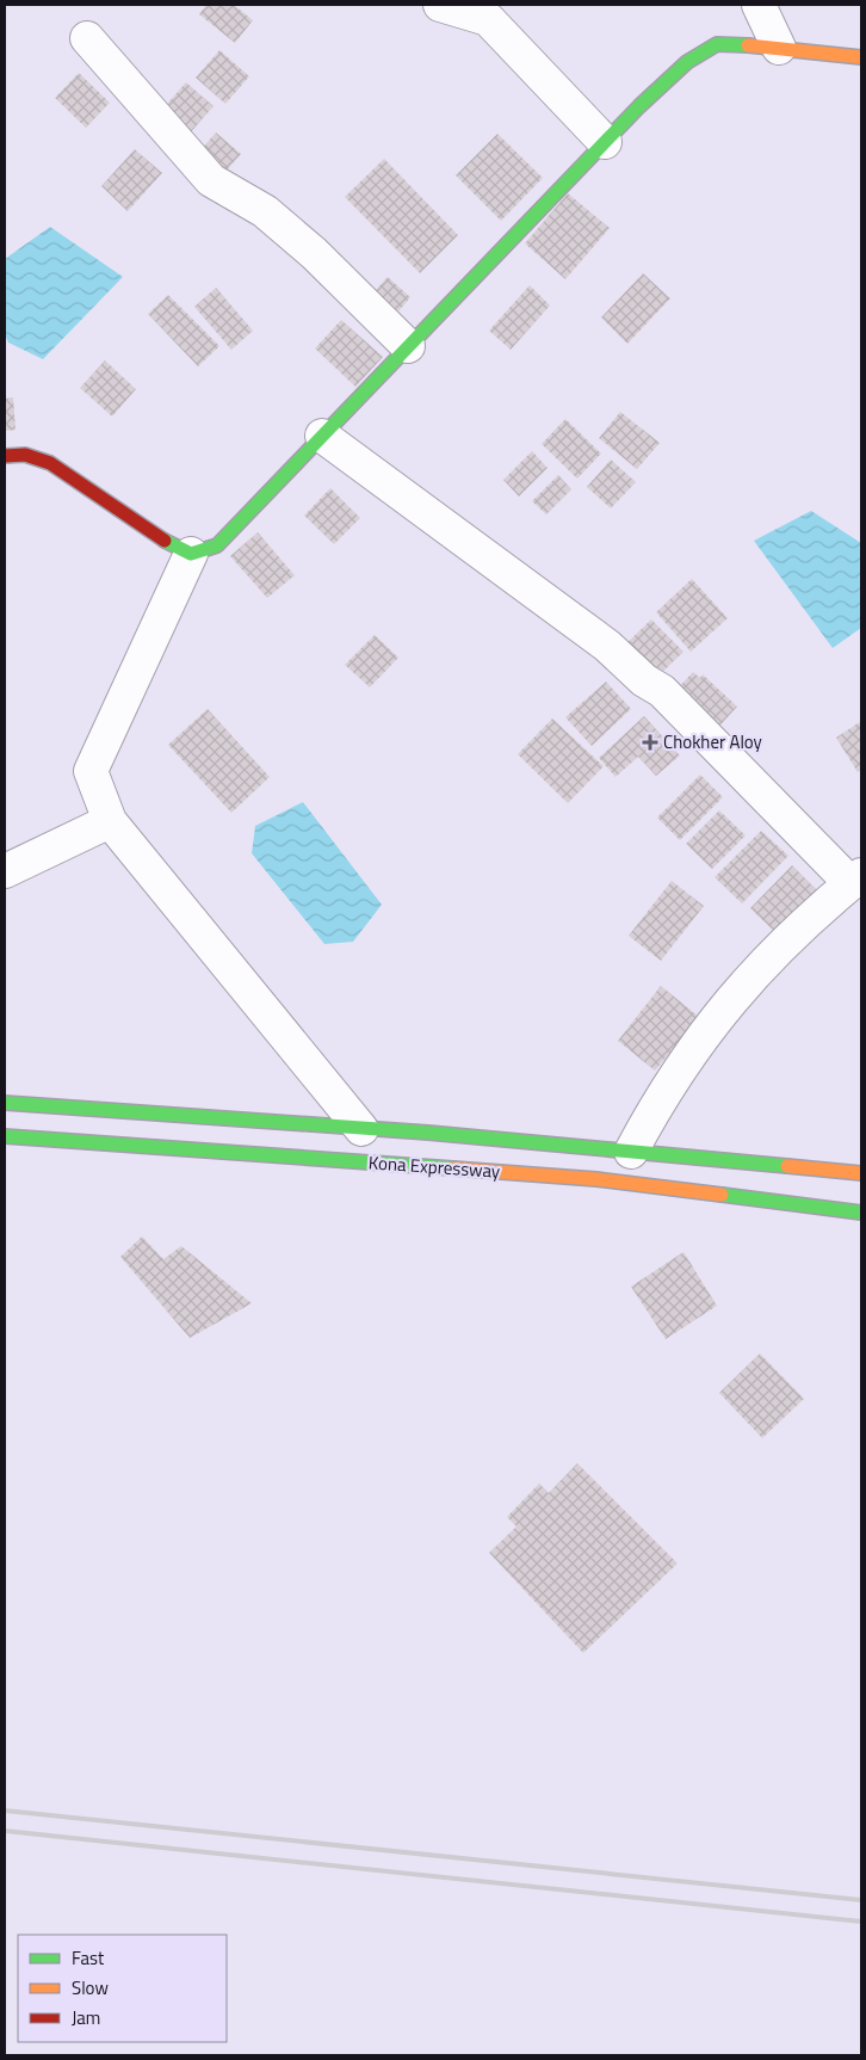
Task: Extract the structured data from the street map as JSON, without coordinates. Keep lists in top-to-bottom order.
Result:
{
  "streets": {
    "main road": ["Kona Expressway"]
  },
  "places": {
    "health": ["Chokher Aloy"]
  },
  "legend": ["Fast", "Slow", "Jam"]
}
